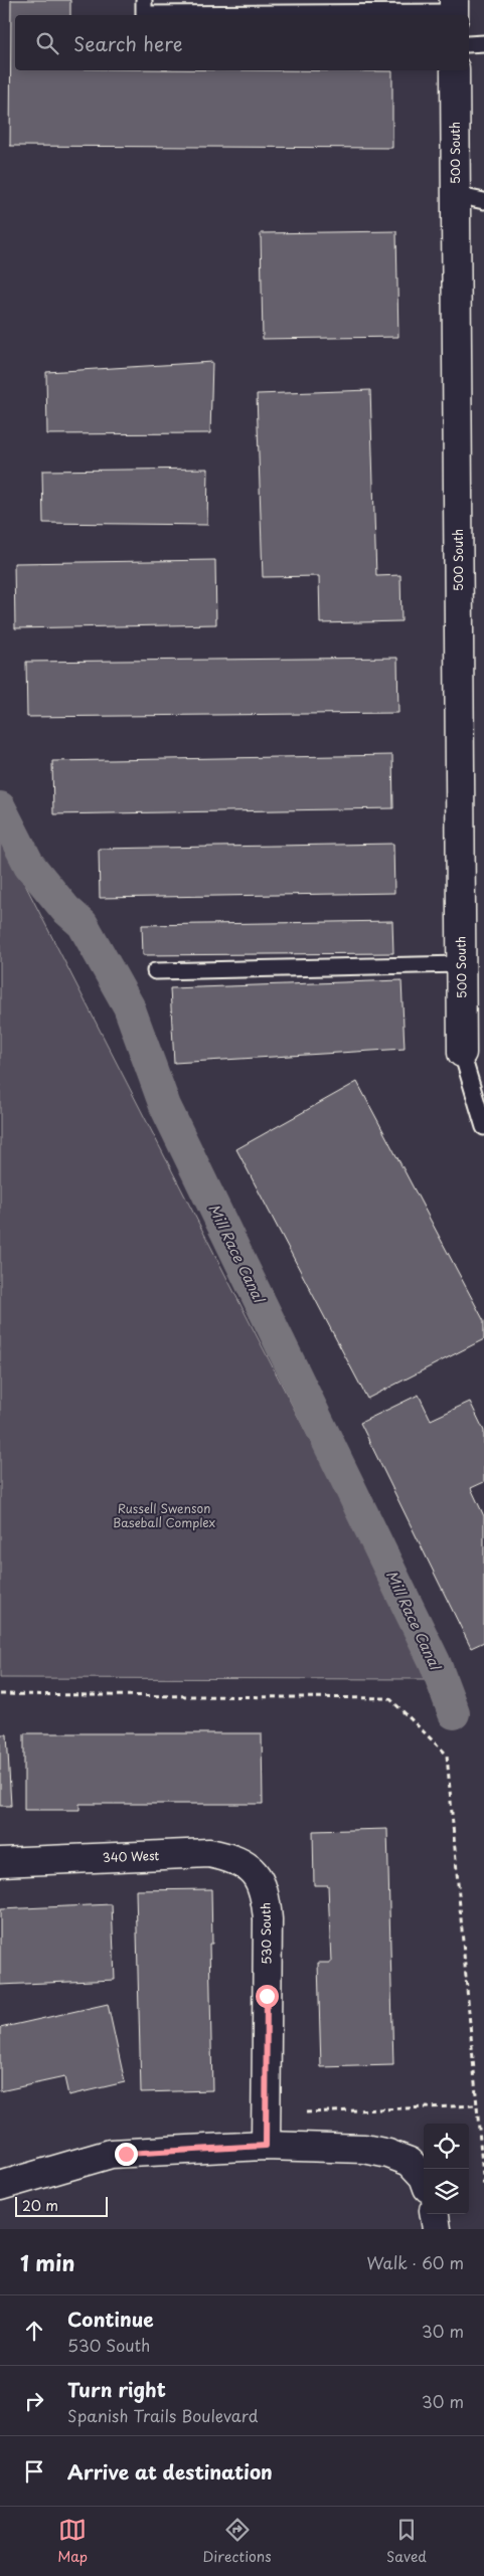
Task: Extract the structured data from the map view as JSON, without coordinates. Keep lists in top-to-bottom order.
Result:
{
  "streets": {
    "street": ["500 South", "340 West", "530 South"]
  },
  "crossings": [
    ["340 West", "530 South"]
  ],
  "water": ["Mill Race Canal"],
  "parks": ["Russell Swenson Baseball Complex"],
  "scale_bar": "20 m",
  "page": {
    "search": "Search here",
    "scale": "20 m",
    "heading": ["1 min", "Walk · 60 m"],
    "list": [
      ["Continue", "530 South", "30 m"],
      ["Turn right", "Spanish Trails Boulevard", "30 m"],
      "Arrive at destination"
    ],
    "nav": ["Map", "Directions", "Saved"]
  }
}
